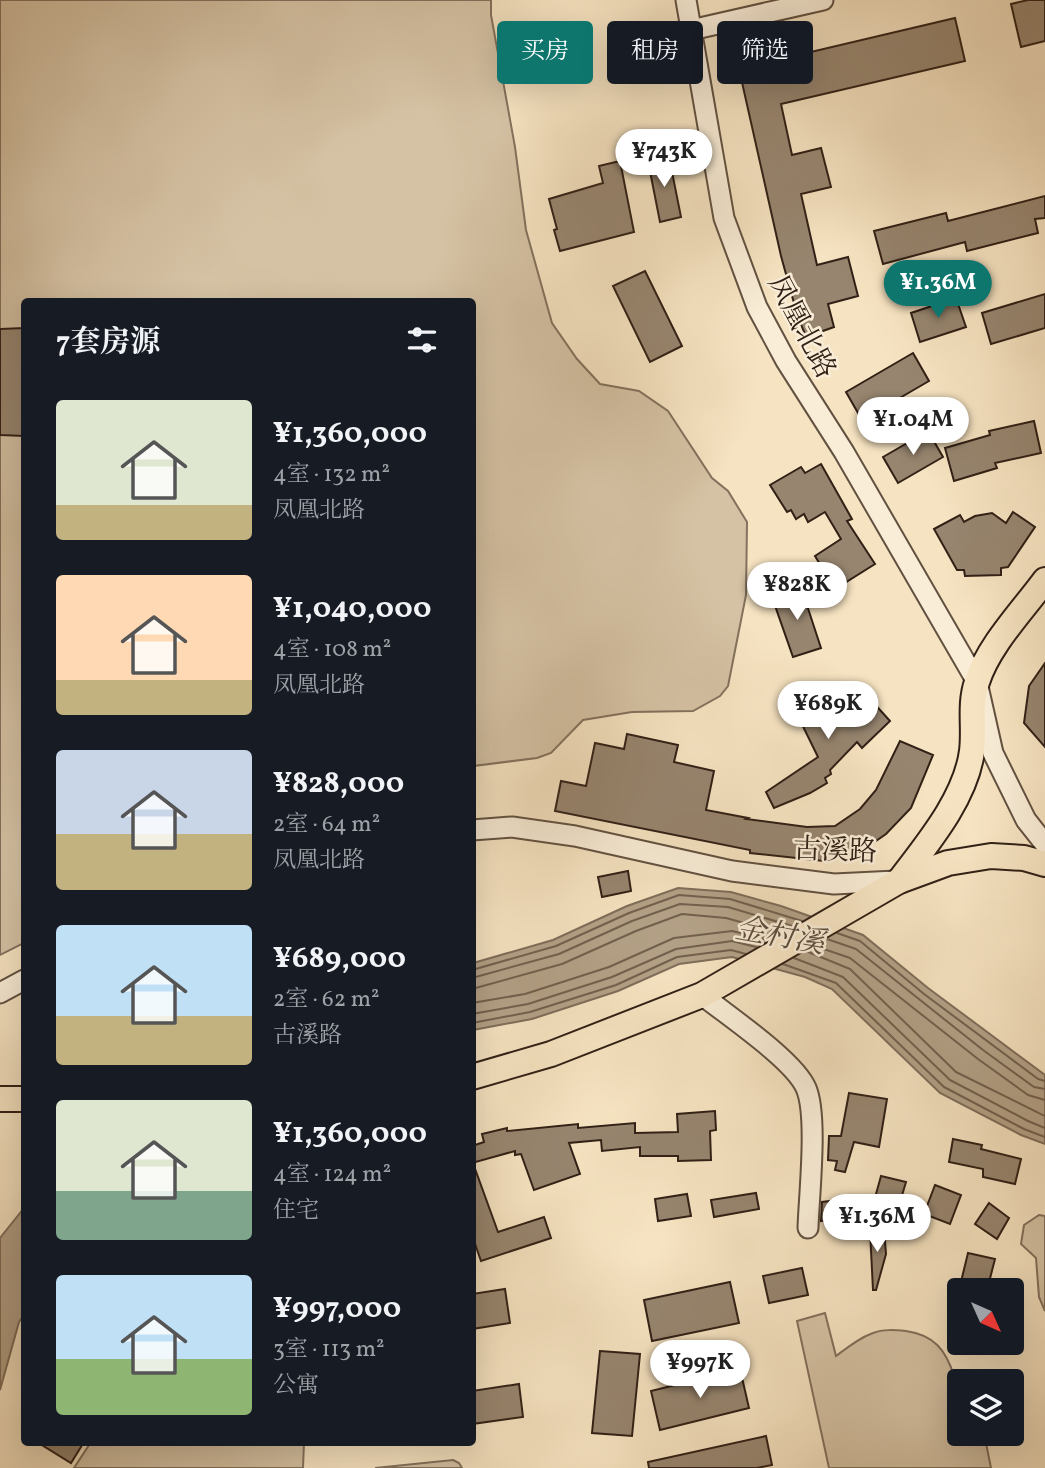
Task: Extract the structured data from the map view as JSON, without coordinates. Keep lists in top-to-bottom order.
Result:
{
  "streets": {
    "main road": ["古溪路"],
    "street": ["凤凰北路"]
  },
  "crossings": [
    ["凤凰北路", "古溪路"]
  ],
  "water": ["金村溪"],
  "north": "bottom right",
  "page": {
    "chip": ["买房", "租房", "筛选"],
    "price": [
      "¥743K",
      "¥1.36M",
      "¥1.04M",
      "¥828K",
      "¥689K",
      "¥1.36M",
      "¥997K"
    ],
    "heading": "7套房源",
    "list": [
      {
        "name": "¥1,360,000",
        "note": "4室 · 132 m² · 凤凰北路"
      },
      {
        "name": "¥1,040,000",
        "note": "4室 · 108 m² · 凤凰北路"
      },
      {
        "name": "¥828,000",
        "note": "2室 · 64 m² · 凤凰北路"
      },
      {
        "name": "¥689,000",
        "note": "2室 · 62 m² · 古溪路"
      },
      {
        "name": "¥1,360,000",
        "note": "4室 · 124 m² · 住宅"
      },
      {
        "name": "¥997,000",
        "note": "3室 · 113 m² · 公寓"
      }
    ]
  }
}
